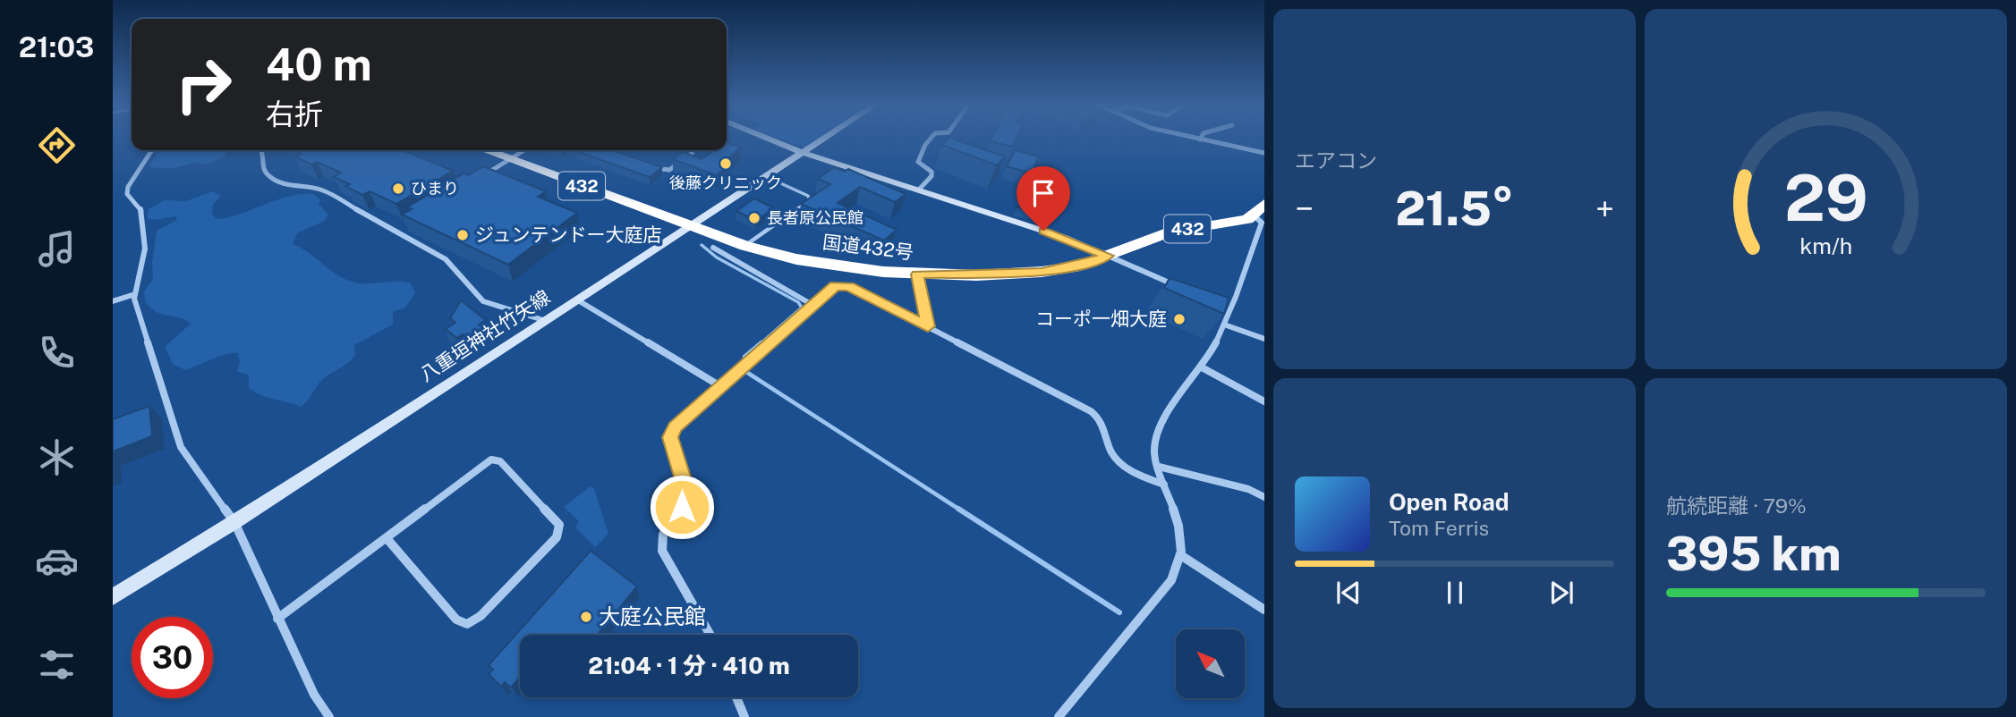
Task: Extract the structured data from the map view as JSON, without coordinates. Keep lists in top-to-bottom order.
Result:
{
  "streets": {
    "highway": ["432", "国道432号"],
    "main road": ["八重垣神社竹矢線"]
  },
  "crossings": [
    ["国道432号", "八重垣神社竹矢線"]
  ],
  "places": [
    "後藤クリニック",
    "ひまり",
    "長者原公民館",
    "ジュンテンドー大庭店",
    "コーポ一畑大庭",
    "大庭公民館"
  ],
  "north": "top left",
  "page": {
    "tabs": "21:03",
    "tile": [
      "エアコン",
      ["航続距離 · 79%", "395 km"]
    ],
    "turn": ["40 m", "右折"],
    "heat": ["−", "21.5°", "+"],
    "song": ["Open Road", "Tom Ferris"],
    "limit": "30",
    "trip": "21:04 · 1 分 · 410 m",
    "gauge": ["29", "km/h"]
  }
}
